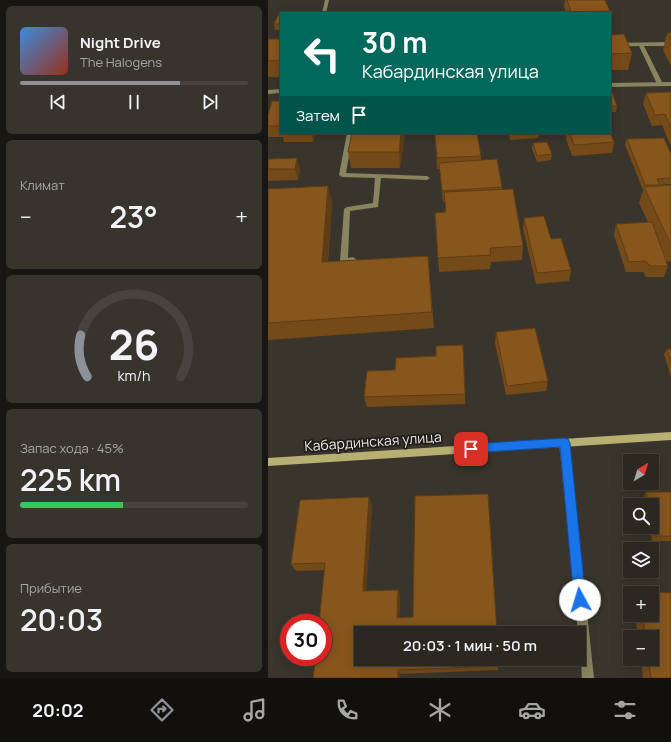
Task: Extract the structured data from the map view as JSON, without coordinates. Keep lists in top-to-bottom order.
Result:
{
  "streets": {
    "street": ["Кабардинская улица"]
  },
  "north": "top right",
  "page": {
    "turn": ["30 m", "Кабардинская улица"],
    "song": ["Night Drive", "The Halogens"],
    "then": "Затем",
    "tile": [
      "Климат",
      ["Запас хода · 45%", "225 km"],
      ["Прибытие", "20:03"]
    ],
    "heat": ["−", "23°", "+"],
    "map_buttons": ["+", "−"],
    "limit": "30",
    "trip": "20:03 · 1 мин · 50 m",
    "tabs": "20:02",
    "gauge": ["26", "km/h"]
  }
}
